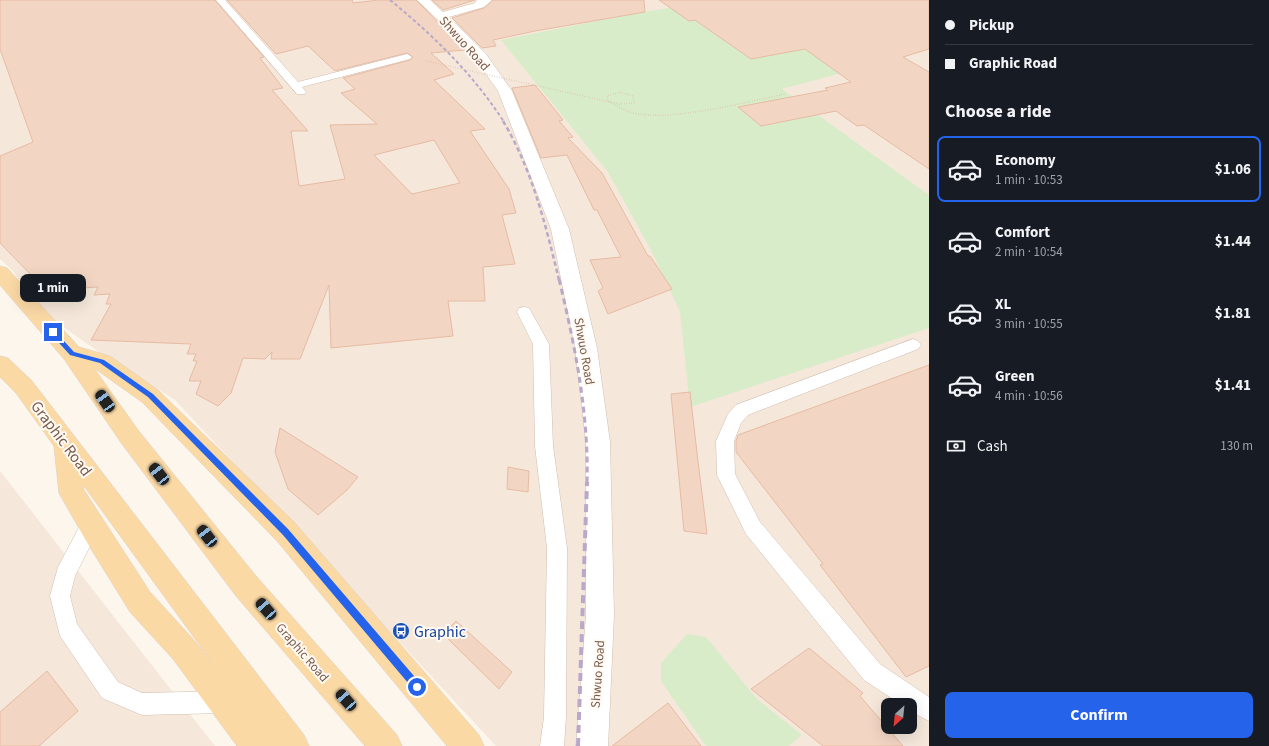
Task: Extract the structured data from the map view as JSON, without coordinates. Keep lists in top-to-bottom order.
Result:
{
  "streets": {
    "main road": ["Graphic Road"],
    "street": ["Shwuo Road"]
  },
  "places": {
    "bus stop": ["Graphic"]
  },
  "north": "bottom left",
  "page": {
    "banner": ["Pickup", "Graphic Road"],
    "heading": "Choose a ride",
    "list": [
      {
        "name": "Economy",
        "note": "1 min · 10:53",
        "value": "$1.06"
      },
      {
        "name": "Comfort",
        "note": "2 min · 10:54",
        "value": "$1.44"
      },
      {
        "name": "XL",
        "note": "3 min · 10:55",
        "value": "$1.81"
      },
      {
        "name": "Green",
        "note": "4 min · 10:56",
        "value": "$1.41"
      }
    ],
    "bubble": "1 min",
    "pay": ["Cash", "130 m"],
    "buttons": "Confirm"
  }
}
